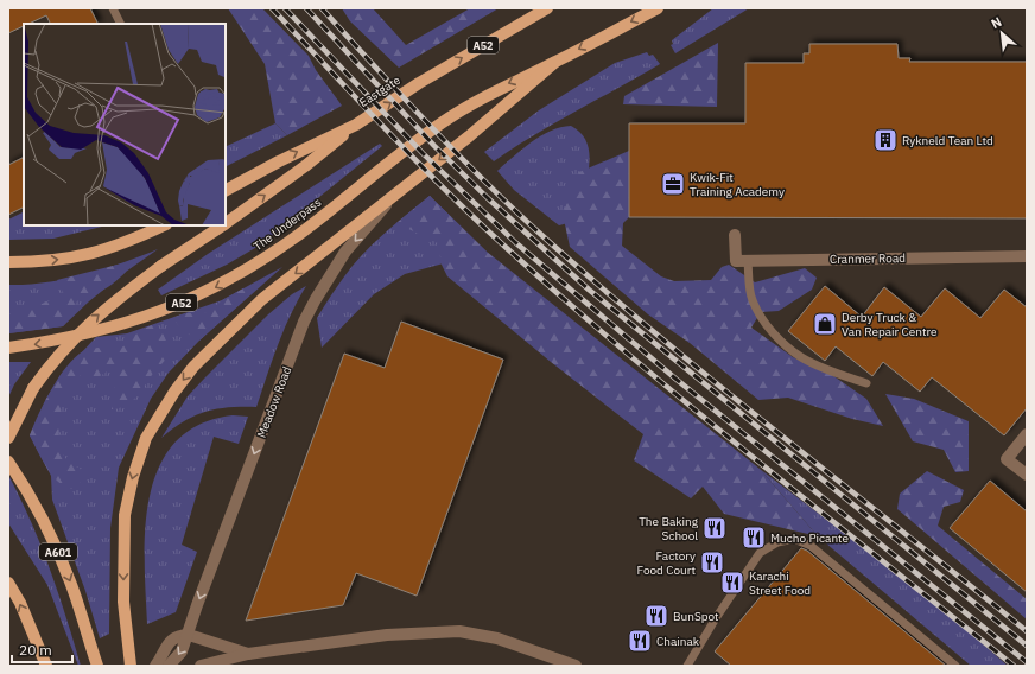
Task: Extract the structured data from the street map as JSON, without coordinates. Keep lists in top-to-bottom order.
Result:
{
  "streets": {
    "main road": [
      "A52",
      "Eastgate",
      "The Underpass",
      "A601"
    ],
    "street": ["Cranmer Road", "Meadow Road"]
  },
  "crossings": [
    ["A52", "The Underpass"]
  ],
  "one_way": ["Meadow Road"],
  "places": {
    "building": ["Rykneld Tean Ltd"],
    "office": ["Kwik-Fit Training Academy"],
    "shop": ["Derby Truck & Van Repair Centre"],
    "restaurant": [
      "The Baking School",
      "Mucho Picante",
      "Factory Food Court",
      "Karachi Street Food",
      "BunSpot",
      "Chainak"
    ]
  },
  "scale_bar": "20 m",
  "north": "top left"
}
